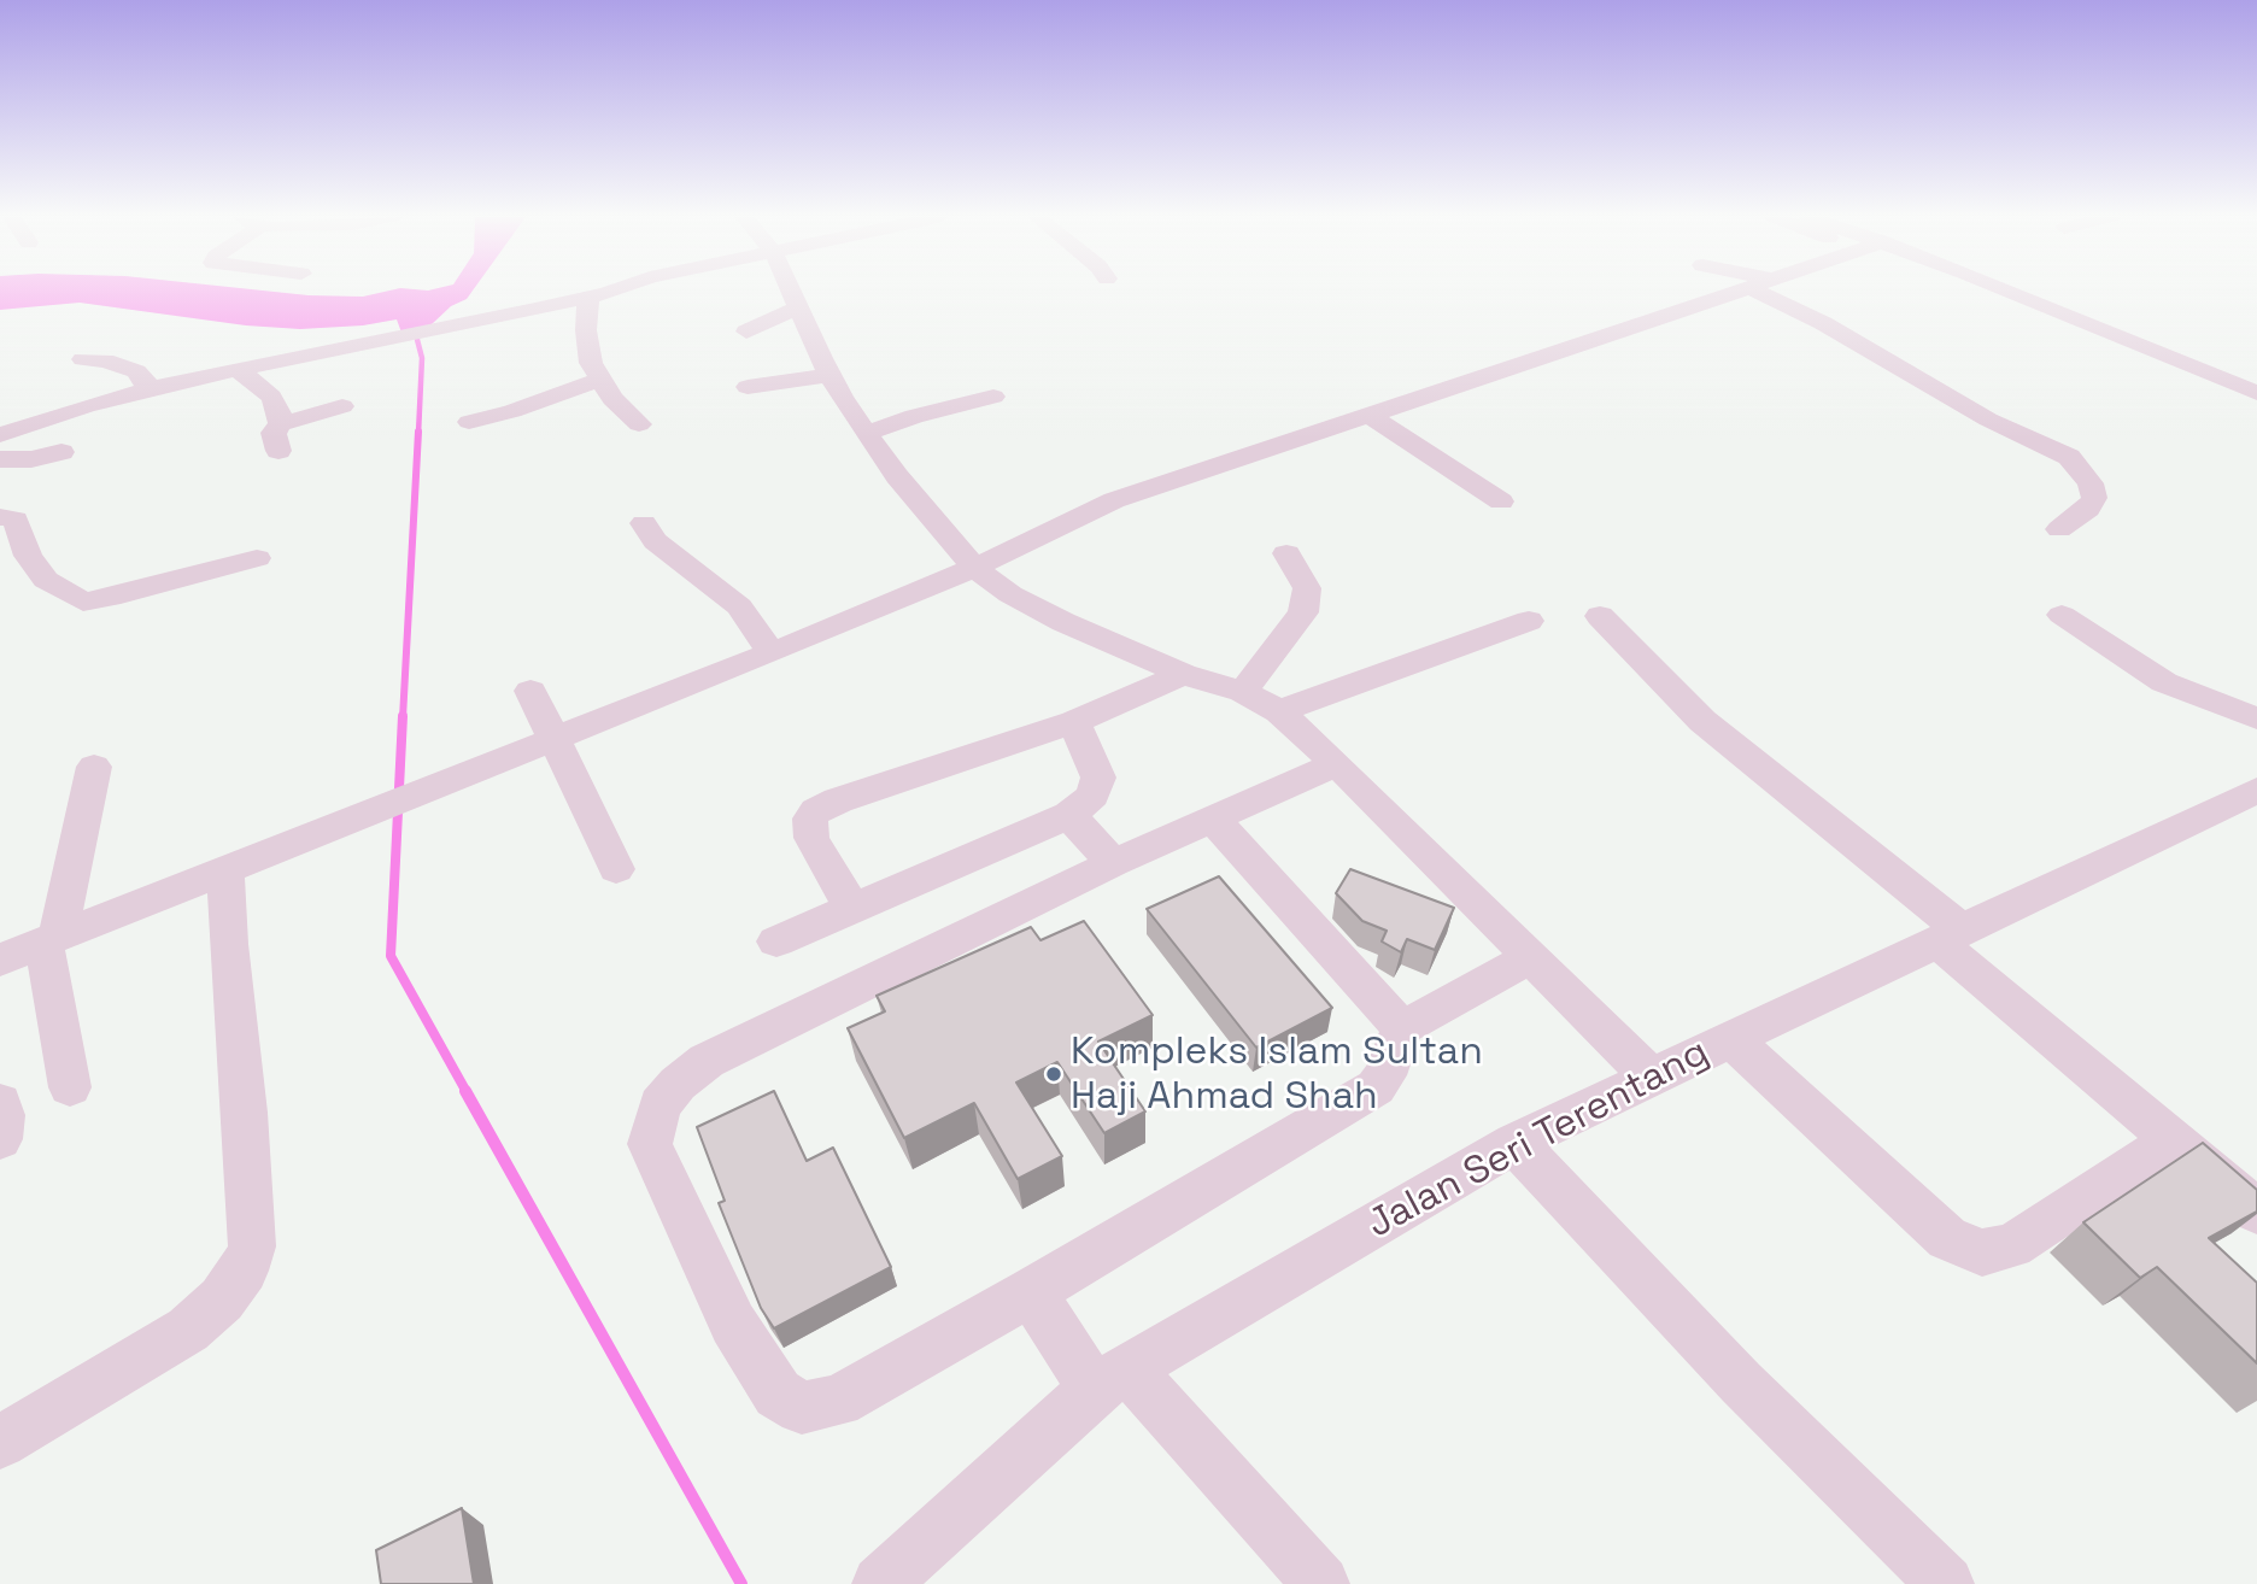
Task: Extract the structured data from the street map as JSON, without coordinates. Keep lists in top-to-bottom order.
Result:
{
  "streets": {
    "street": ["Jalan Seri Terentang"]
  },
  "places": ["Kompleks Islam Sultan Haji Ahmad Shah"]
}
